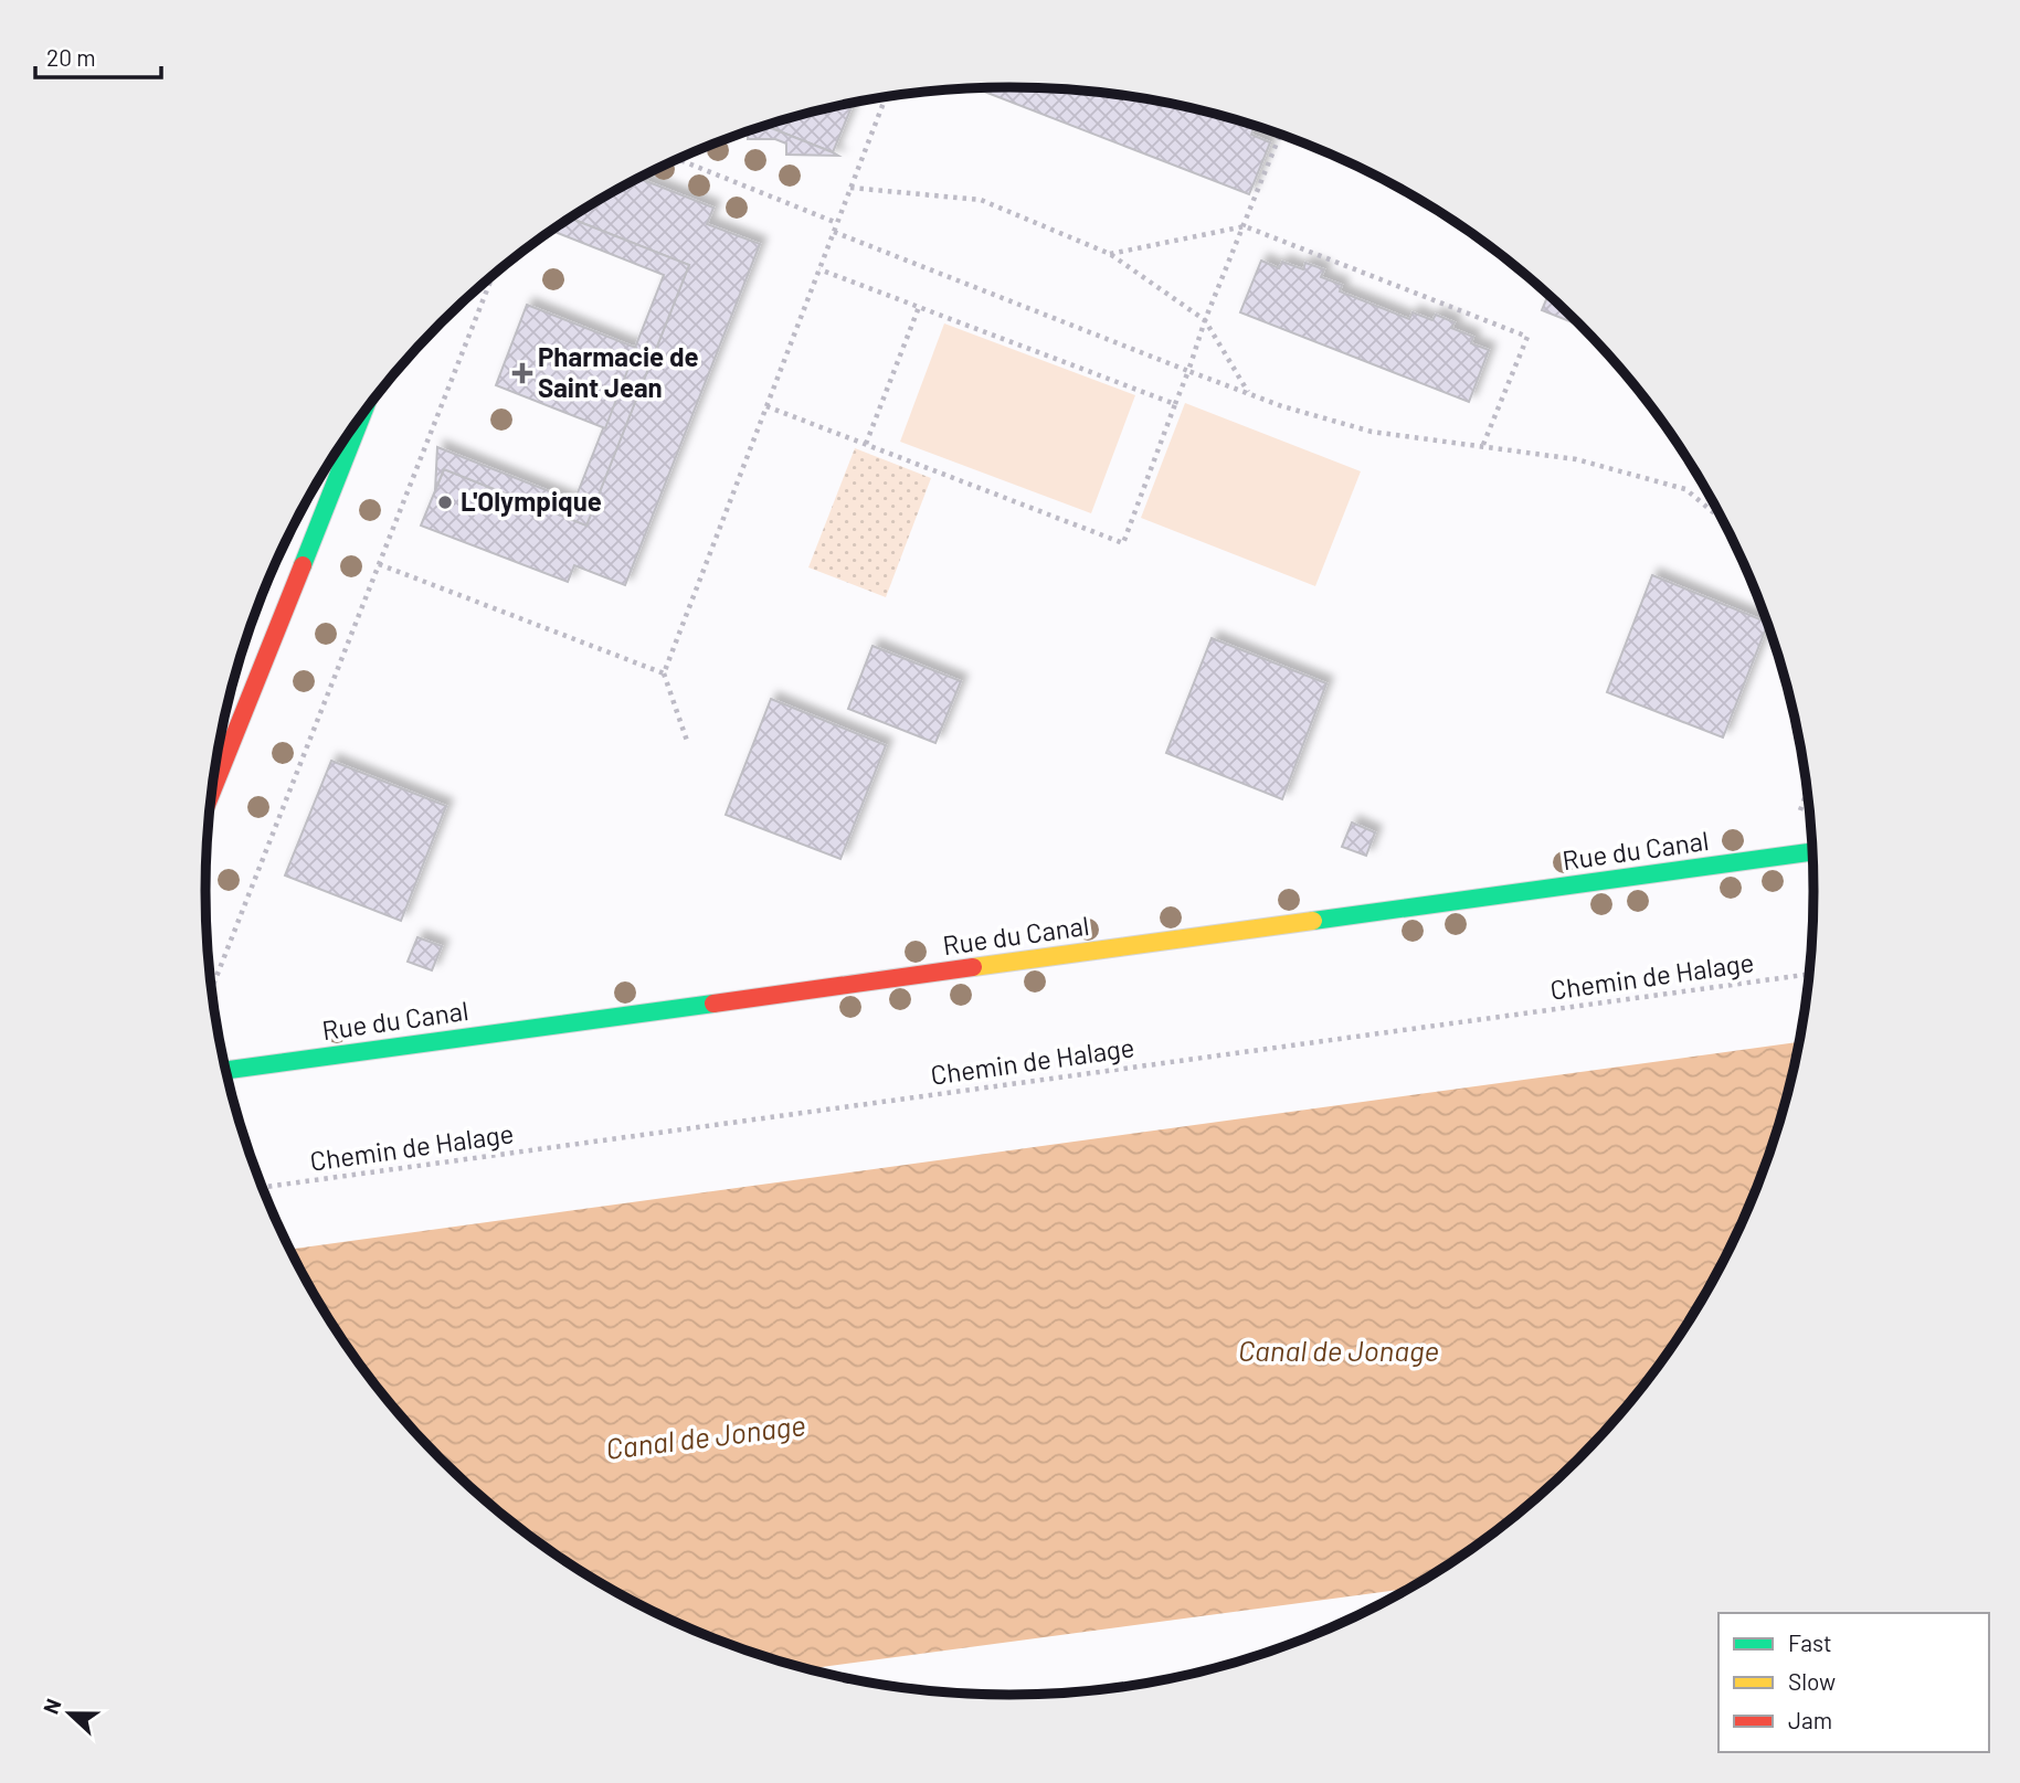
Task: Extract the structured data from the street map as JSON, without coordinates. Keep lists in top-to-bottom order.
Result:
{
  "streets": {
    "street": ["Rue du Canal"],
    "path": ["Chemin de Halage"]
  },
  "water": ["Canal de Jonage"],
  "places": {
    "health": ["Pharmacie de Saint Jean"],
    "other": ["L'Olympique"]
  },
  "legend": ["Fast", "Slow", "Jam"],
  "scale_bar": "20 m",
  "north": "left"
}
